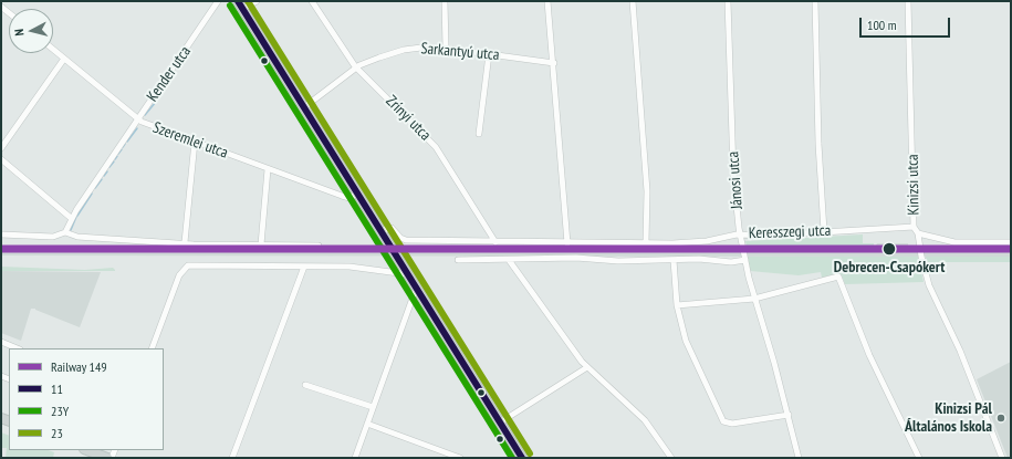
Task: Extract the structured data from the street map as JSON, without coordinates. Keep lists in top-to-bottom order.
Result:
{
  "streets": {
    "street": [
      "Sarkantyú utca",
      "Kender utca",
      "Zrínyi utca",
      "Szeremlei utca",
      "Jánosi utca",
      "Kinizsi utca",
      "Keresszegi utca"
    ]
  },
  "crossings": [
    ["Sarkantyú utca", "Zrínyi utca"],
    ["Kender utca", "Szeremlei utca"],
    ["Zrínyi utca", "Keresszegi utca"],
    ["Jánosi utca", "Keresszegi utca"],
    ["Kinizsi utca", "Keresszegi utca"]
  ],
  "places": ["Debrecen-Csapókert", "Kinizsi Pál Általános Iskola"],
  "lines": [
    "transit line 11",
    "transit line 23",
    "transit line 23Y",
    "rail line 149"
  ],
  "legend": [
    "Railway 149",
    "11",
    "23Y",
    "23"
  ],
  "scale_bar": "100 m",
  "north": "left"
}
